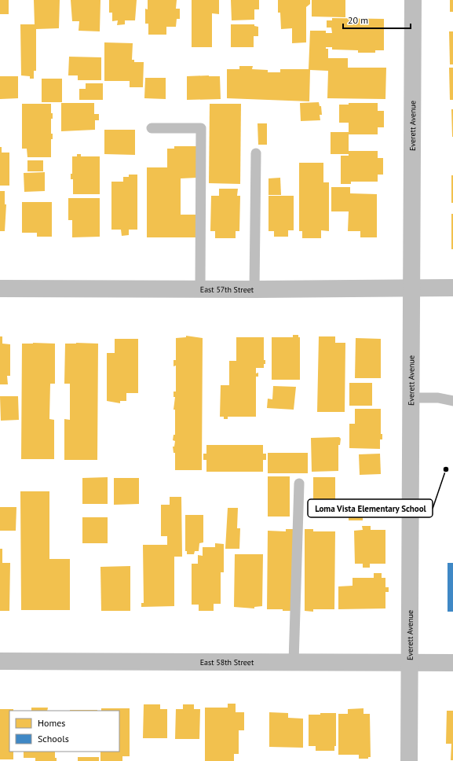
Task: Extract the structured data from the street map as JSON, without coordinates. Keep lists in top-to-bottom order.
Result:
{
  "streets": {
    "street": ["Everett Avenue", "East 57th Street", "East 58th Street"]
  },
  "crossings": [
    ["Everett Avenue", "East 57th Street"],
    ["Everett Avenue", "East 58th Street"]
  ],
  "places": ["Loma Vista Elementary School"],
  "legend": ["Homes", "Schools"],
  "scale_bar": "20 m"
}
